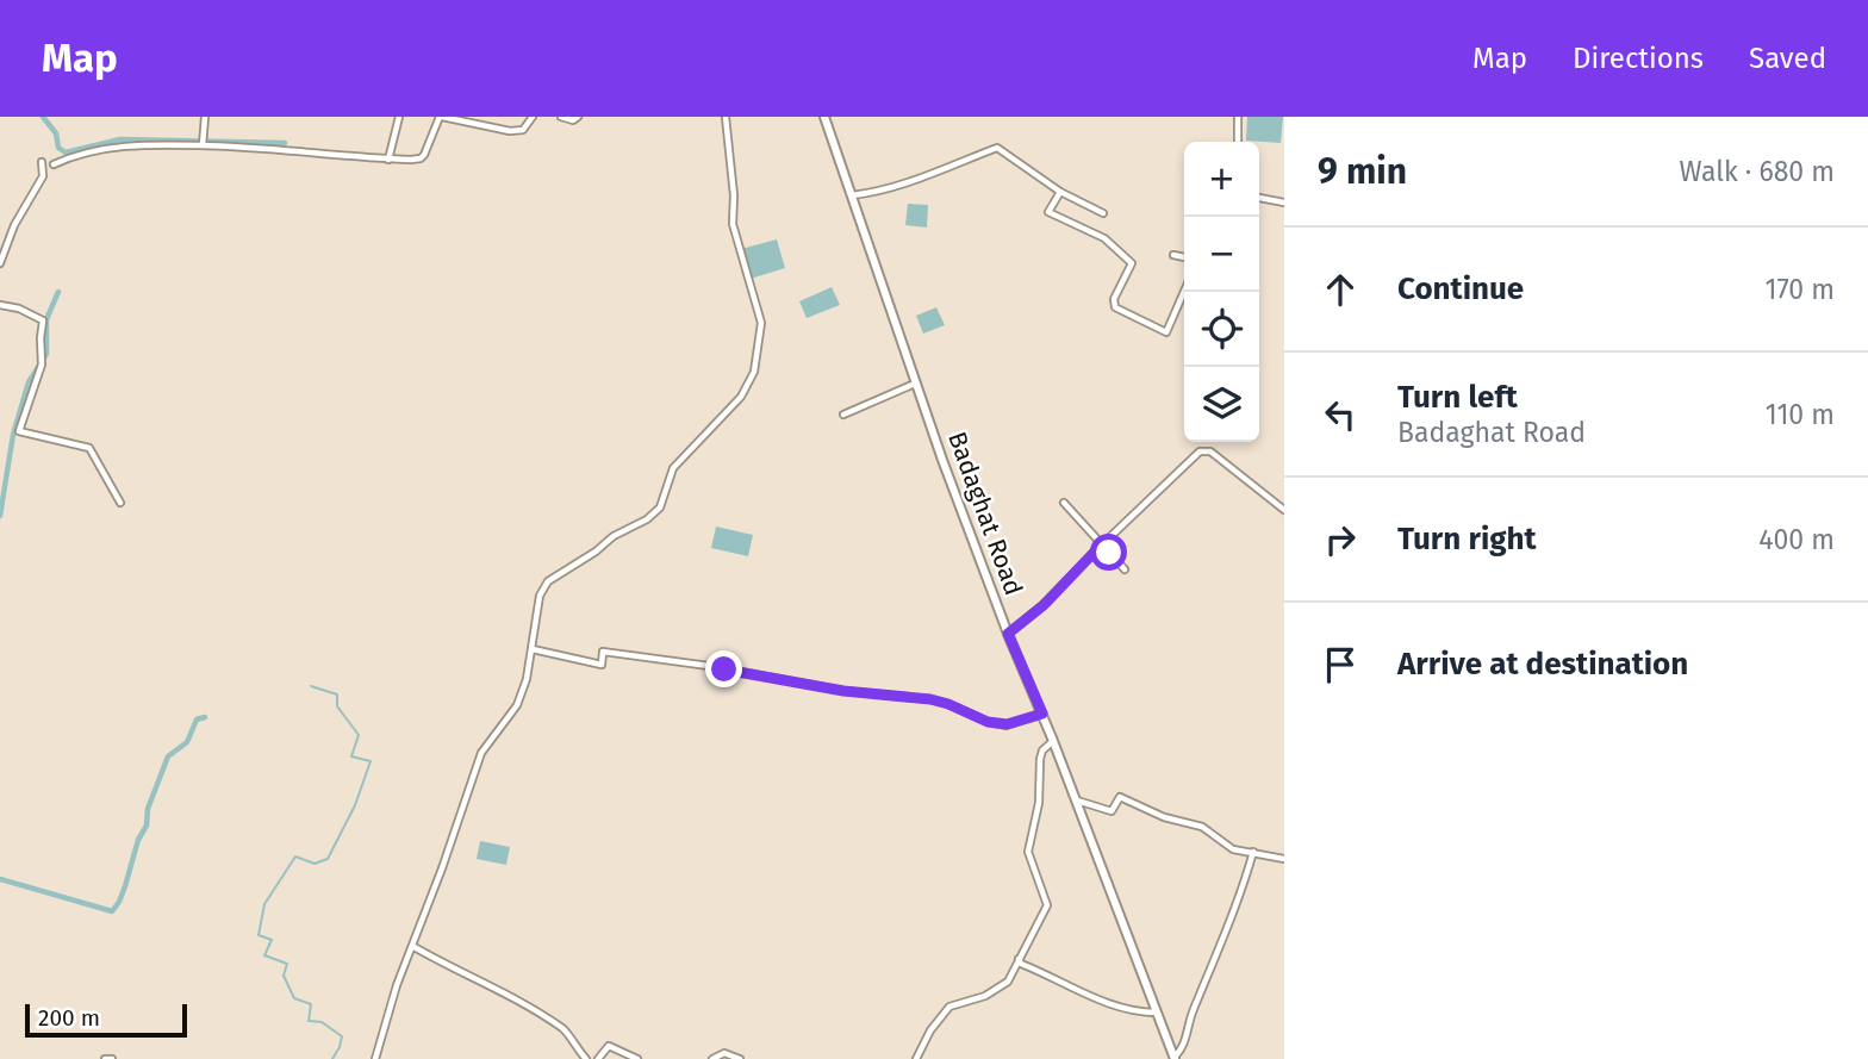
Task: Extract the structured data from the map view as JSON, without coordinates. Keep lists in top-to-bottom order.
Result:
{
  "streets": {
    "main road": ["Badaghat Road"]
  },
  "scale_bar": "200 m",
  "page": {
    "header": "Map",
    "nav": ["Map", "Directions", "Saved"],
    "heading": ["9 min", "Walk · 680 m"],
    "map_buttons": ["+", "−"],
    "list": [
      ["Continue", "170 m"],
      ["Turn left", "Badaghat Road", "110 m"],
      ["Turn right", "400 m"],
      "Arrive at destination"
    ],
    "scale": "200 m"
  }
}
